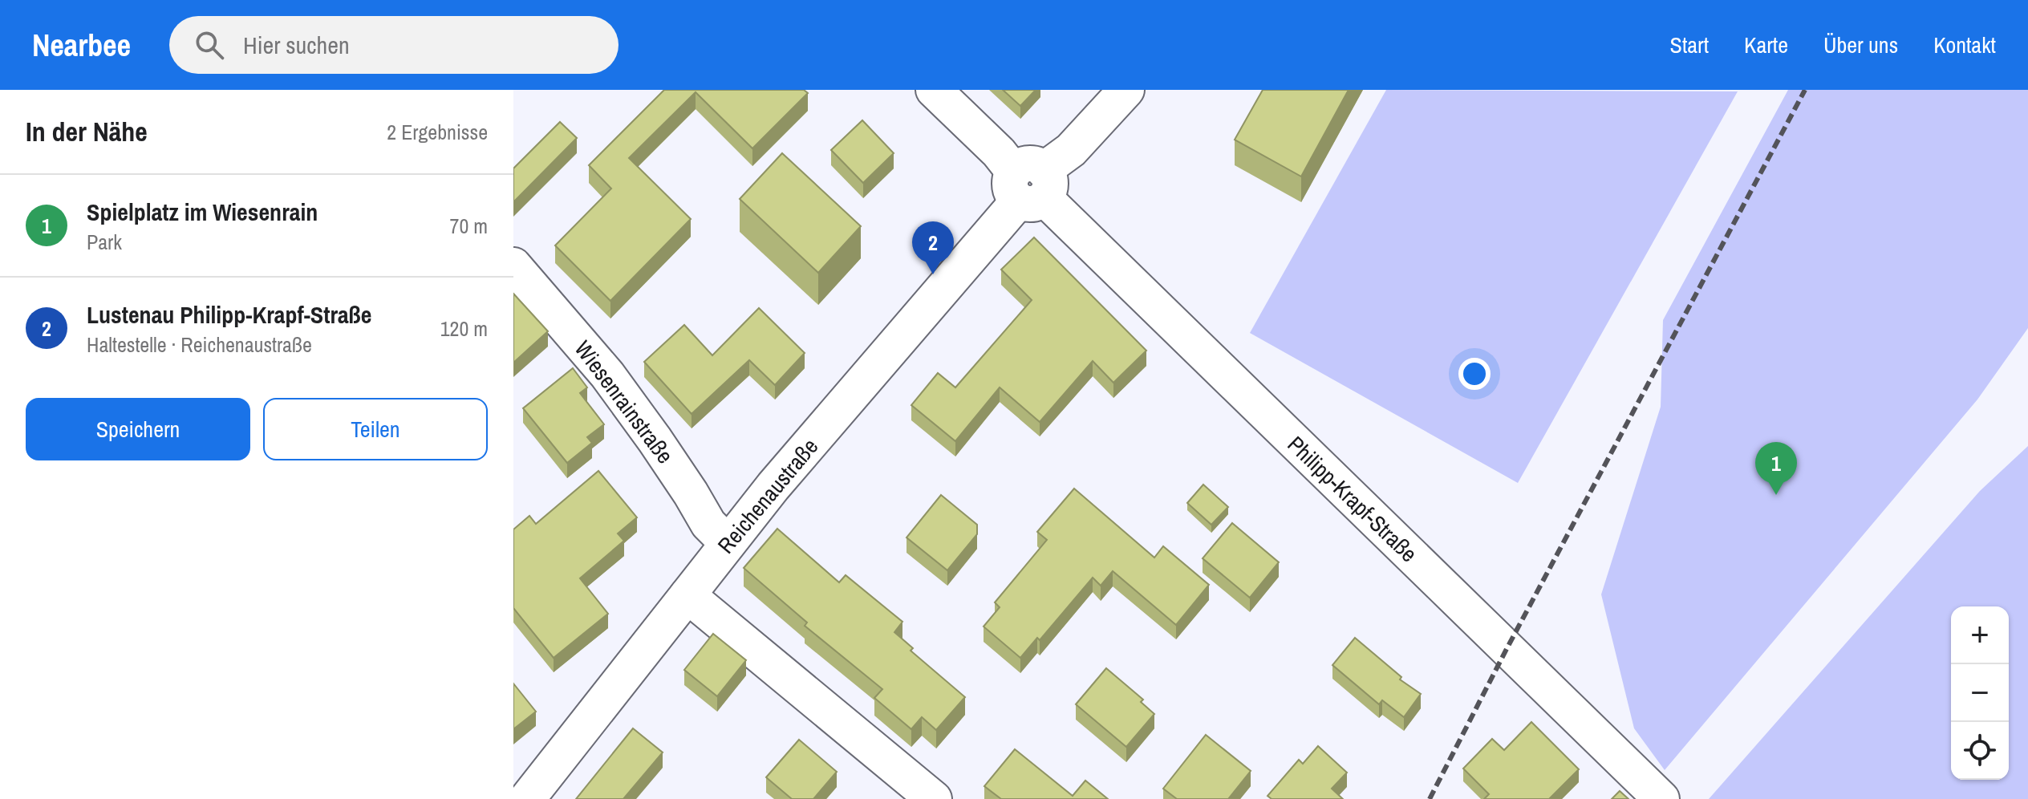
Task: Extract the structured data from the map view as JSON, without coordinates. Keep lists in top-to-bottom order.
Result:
{
  "streets": {
    "street": ["Wiesenrainstraße", "Reichenaustraße", "Philipp-Krapf-Straße"]
  },
  "crossings": [
    ["Wiesenrainstraße", "Reichenaustraße"],
    ["Reichenaustraße", "Philipp-Krapf-Straße"]
  ],
  "page": {
    "header": "Nearbee",
    "search": "Hier suchen",
    "nav": [
      "Start",
      "Karte",
      "Über uns",
      "Kontakt"
    ],
    "heading": ["In der Nähe", "2 Ergebnisse"],
    "list": [
      {
        "mark": "1",
        "name": "Spielplatz im Wiesenrain",
        "note": "Park",
        "value": "70 m"
      },
      {
        "mark": "2",
        "name": "Lustenau Philipp-Krapf-Straße",
        "note": "Haltestelle · Reichenaustraße",
        "value": "120 m"
      }
    ],
    "pins": ["2", "1"],
    "buttons": ["Speichern", "Teilen"],
    "map_buttons": ["+", "−"]
  }
}
